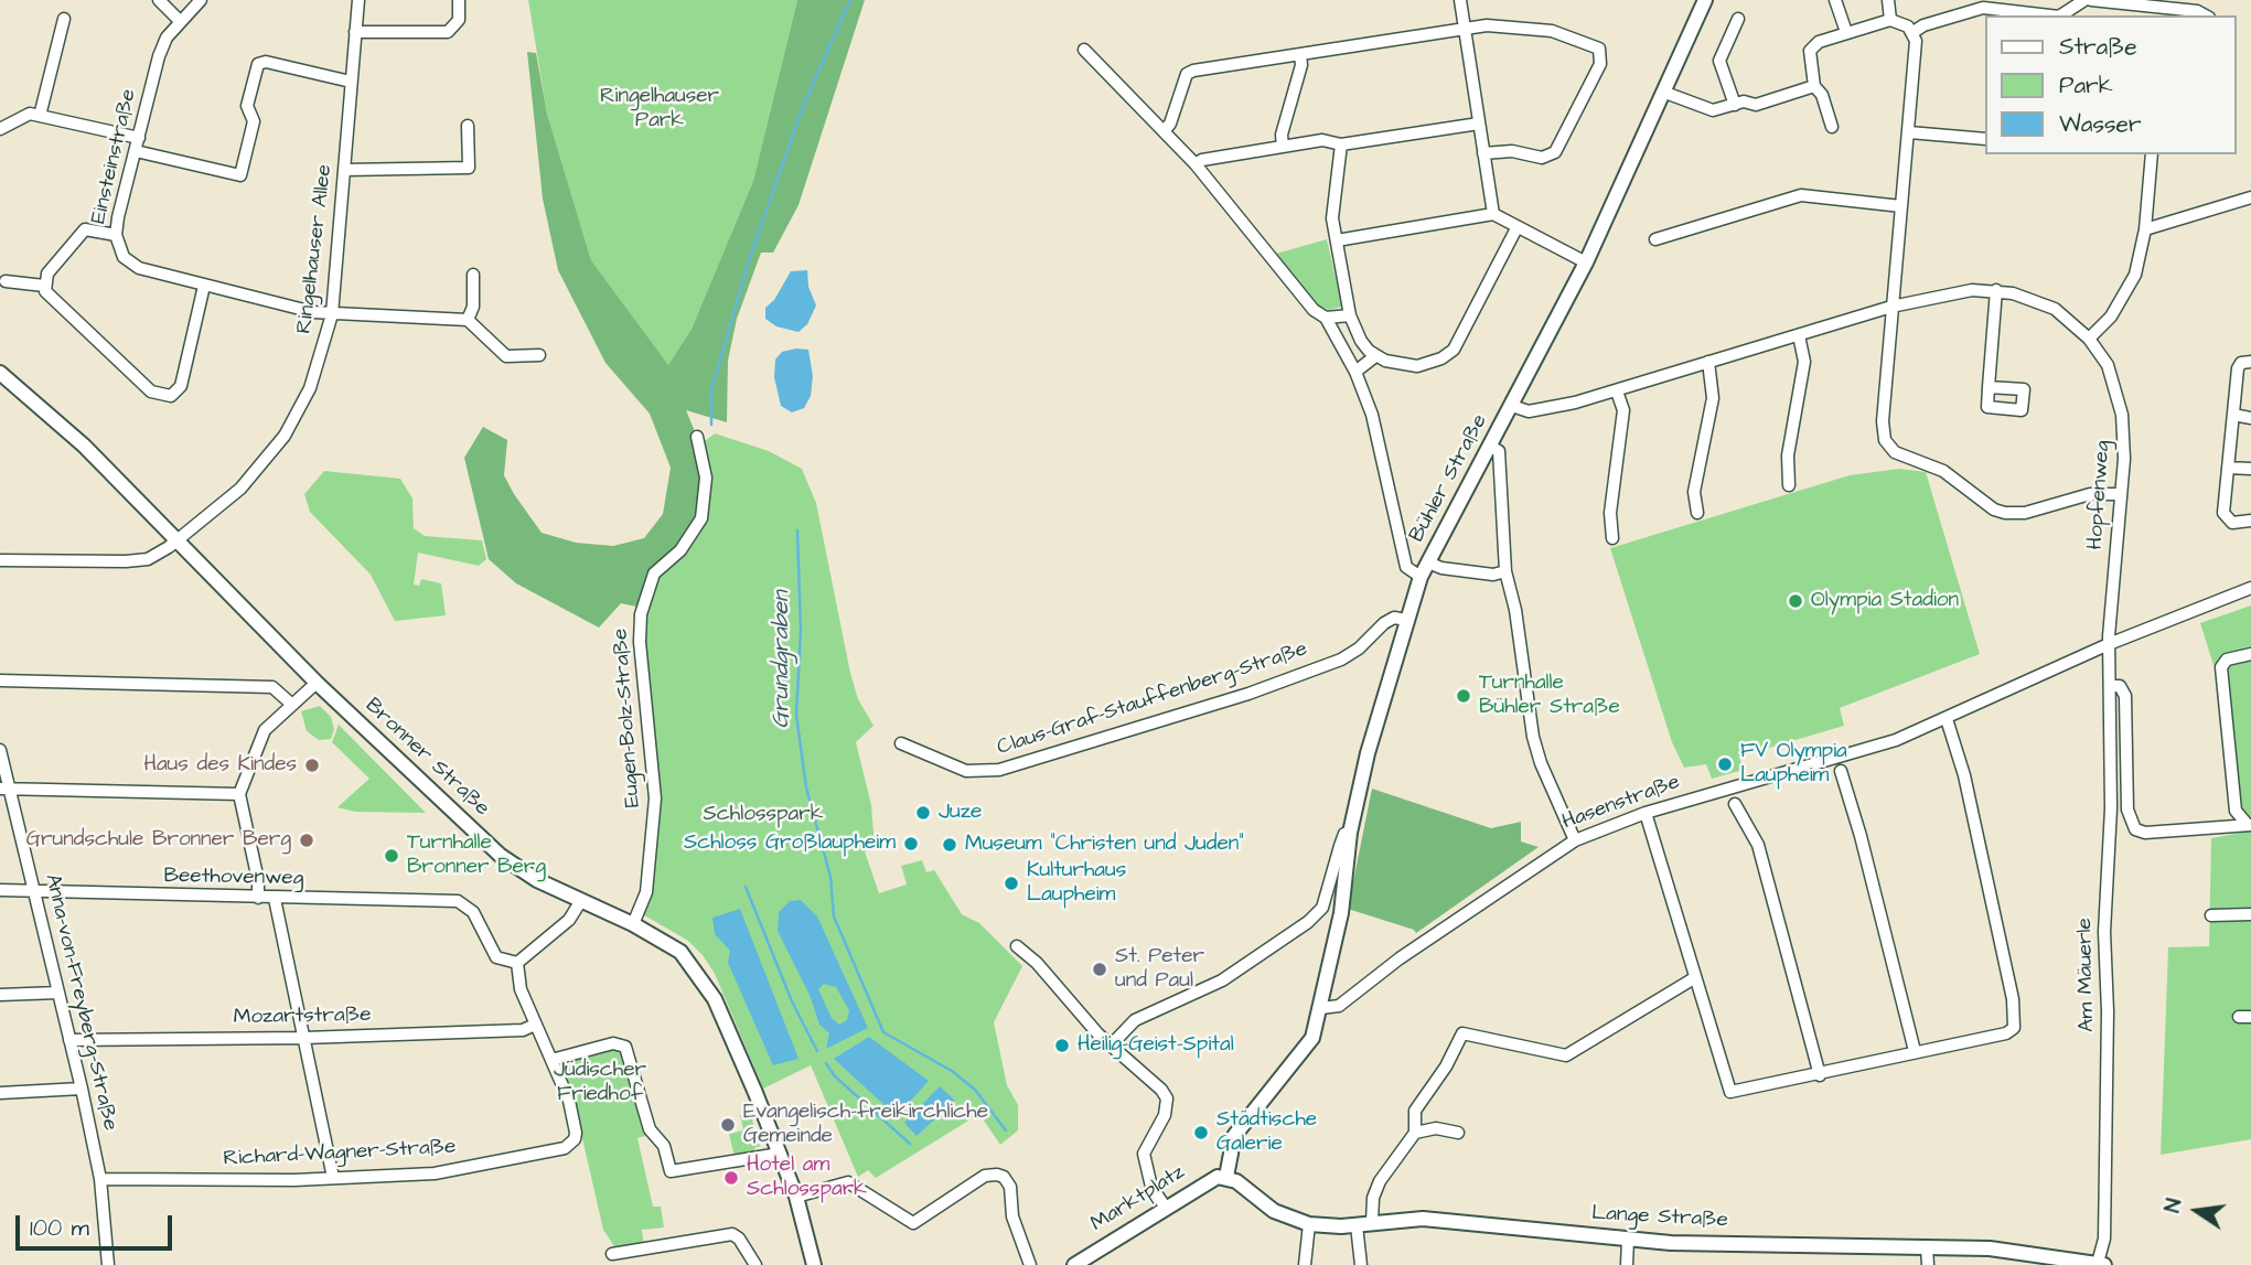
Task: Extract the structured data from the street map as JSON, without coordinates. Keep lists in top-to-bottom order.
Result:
{
  "streets": {
    "street": [
      "Einsteinstraße",
      "Ringelhauser Allee",
      "Bühler Straße",
      "Hopfenweg",
      "Claus-Graf-Stauffenberg-Straße",
      "Eugen-Bolz-Straße",
      "Bronner Straße",
      "Hasenstraße",
      "Beethovenweg",
      "Am Mäuerle",
      "Anna-von-Freyberg-Straße",
      "Mozartstraße",
      "Richard-Wagner-Straße",
      "Marktplatz",
      "Lange Straße"
    ]
  },
  "crossings": [
    ["Einsteinstraße", "Ringelhauser Allee"],
    ["Ringelhauser Allee", "Bronner Straße"],
    ["Bühler Straße", "Hopfenweg"],
    ["Bühler Straße", "Claus-Graf-Stauffenberg-Straße"],
    ["Bühler Straße", "Hasenstraße"],
    ["Hopfenweg", "Hasenstraße"],
    ["Hopfenweg", "Am Mäuerle"],
    ["Eugen-Bolz-Straße", "Bronner Straße"],
    ["Hasenstraße", "Am Mäuerle"],
    ["Beethovenweg", "Anna-von-Freyberg-Straße"],
    ["Am Mäuerle", "Lange Straße"],
    ["Anna-von-Freyberg-Straße", "Mozartstraße"],
    ["Anna-von-Freyberg-Straße", "Richard-Wagner-Straße"],
    ["Marktplatz", "Lange Straße"]
  ],
  "water": ["Grundgraben"],
  "parks": ["Ringelhauser Park", "Schlosspark", "Jüdischer Friedhof"],
  "places": [
    "Olympia Stadion",
    "Turnhalle Bühler Straße",
    "FV Olympia Laupheim",
    "Haus des Kindes",
    "Juze",
    "Grundschule Bronner Berg",
    "Schloss Großlaupheim",
    "Museum \"Christen und Juden\"",
    "Turnhalle Bronner Berg",
    "Kulturhaus Laupheim",
    "St. Peter und Paul",
    "Heilig-Geist-Spital",
    "Evangelisch-freikirchliche Gemeinde",
    "Städtische Galerie",
    "Hotel am Schlosspark"
  ],
  "legend": ["Straße", "Park", "Wasser"],
  "scale_bar": "100 m",
  "north": "left"
}
